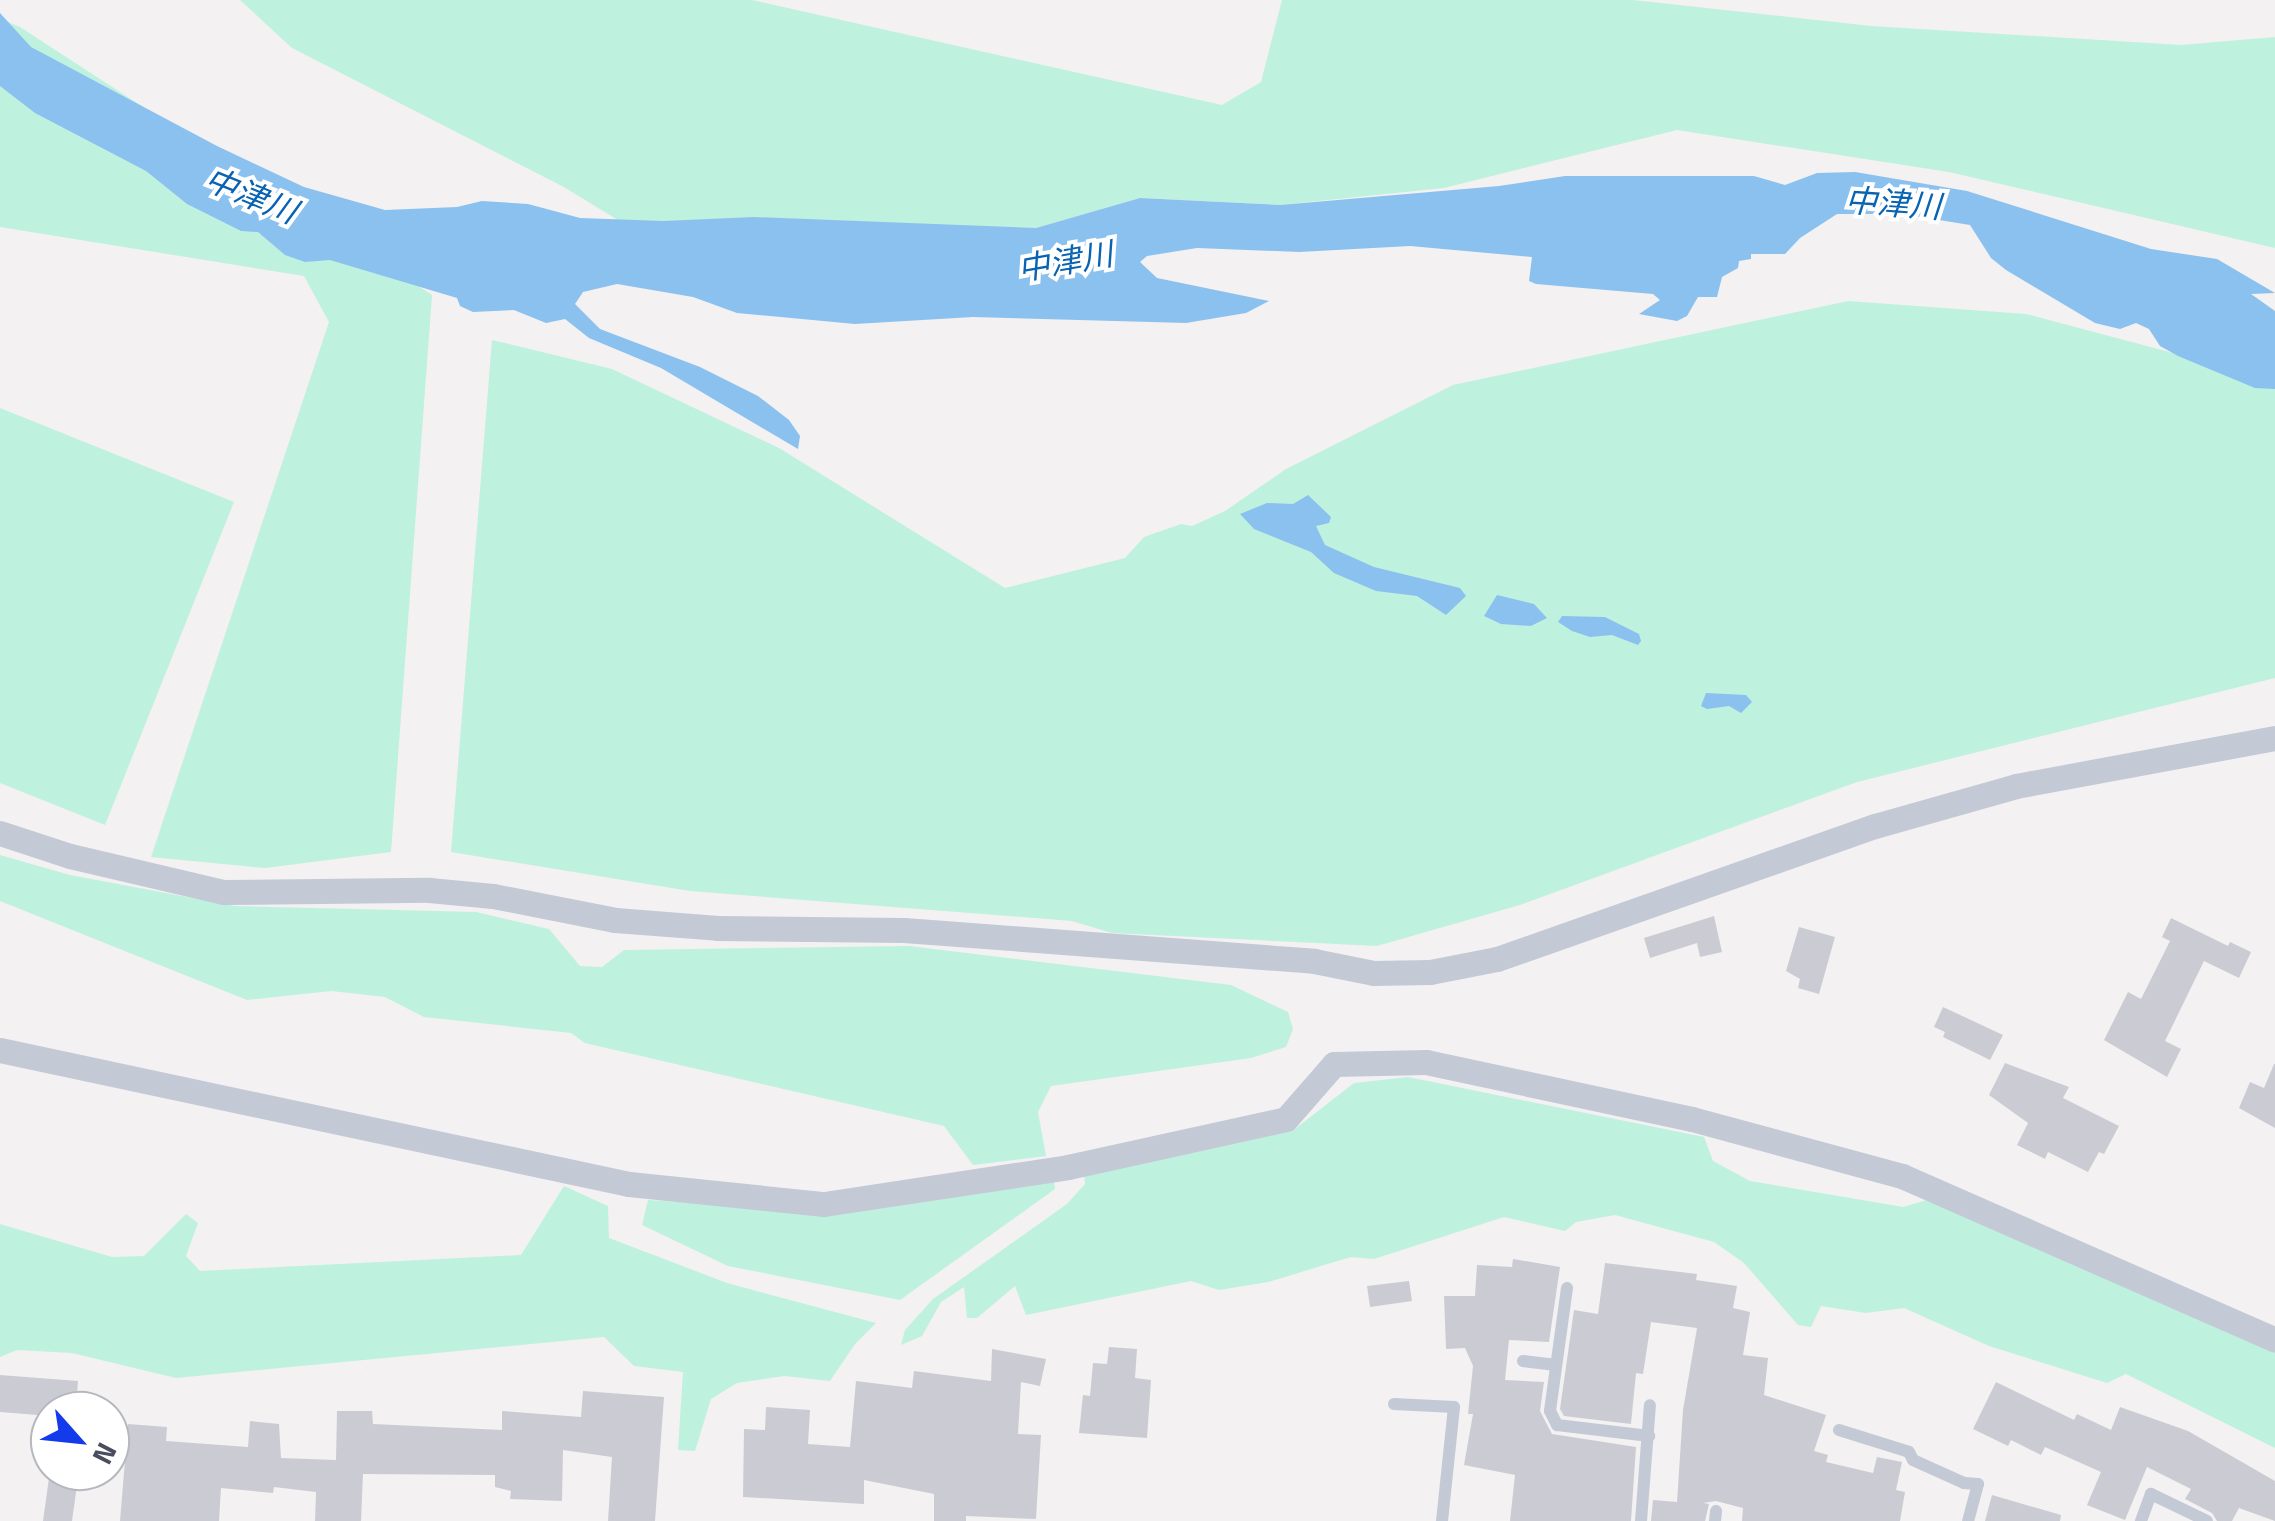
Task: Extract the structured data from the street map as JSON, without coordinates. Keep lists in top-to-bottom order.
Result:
{
  "water": ["中津川"],
  "north": "bottom right"
}
